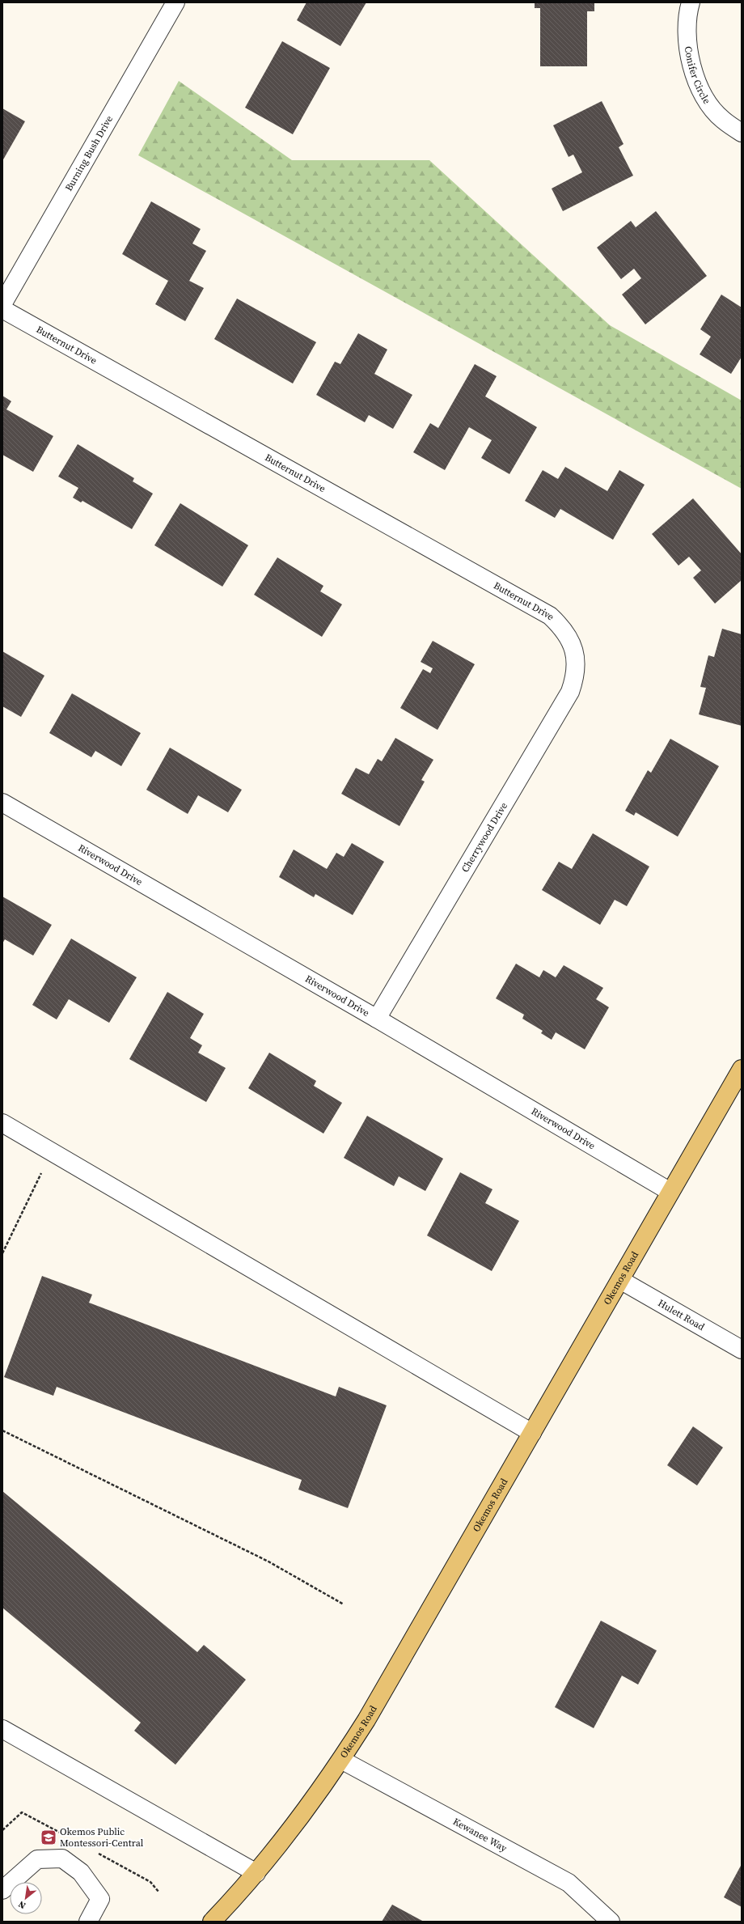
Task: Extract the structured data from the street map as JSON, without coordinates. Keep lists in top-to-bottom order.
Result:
{
  "streets": {
    "main road": ["Okemos Road"],
    "street": [
      "Conifer Circle",
      "Burning Bush Drive",
      "Butternut Drive",
      "Cherrywood Drive",
      "Riverwood Drive",
      "Hulett Road",
      "Kewanee Way"
    ]
  },
  "crossings": [
    ["Butternut Drive", "Cherrywood Drive"],
    ["Cherrywood Drive", "Riverwood Drive"],
    ["Riverwood Drive", "Okemos Road"],
    ["Okemos Road", "Hulett Road"],
    ["Okemos Road", "Kewanee Way"]
  ],
  "places": {
    "school or university": ["Okemos Public Montessori-Central"]
  },
  "north": "bottom left"
}
